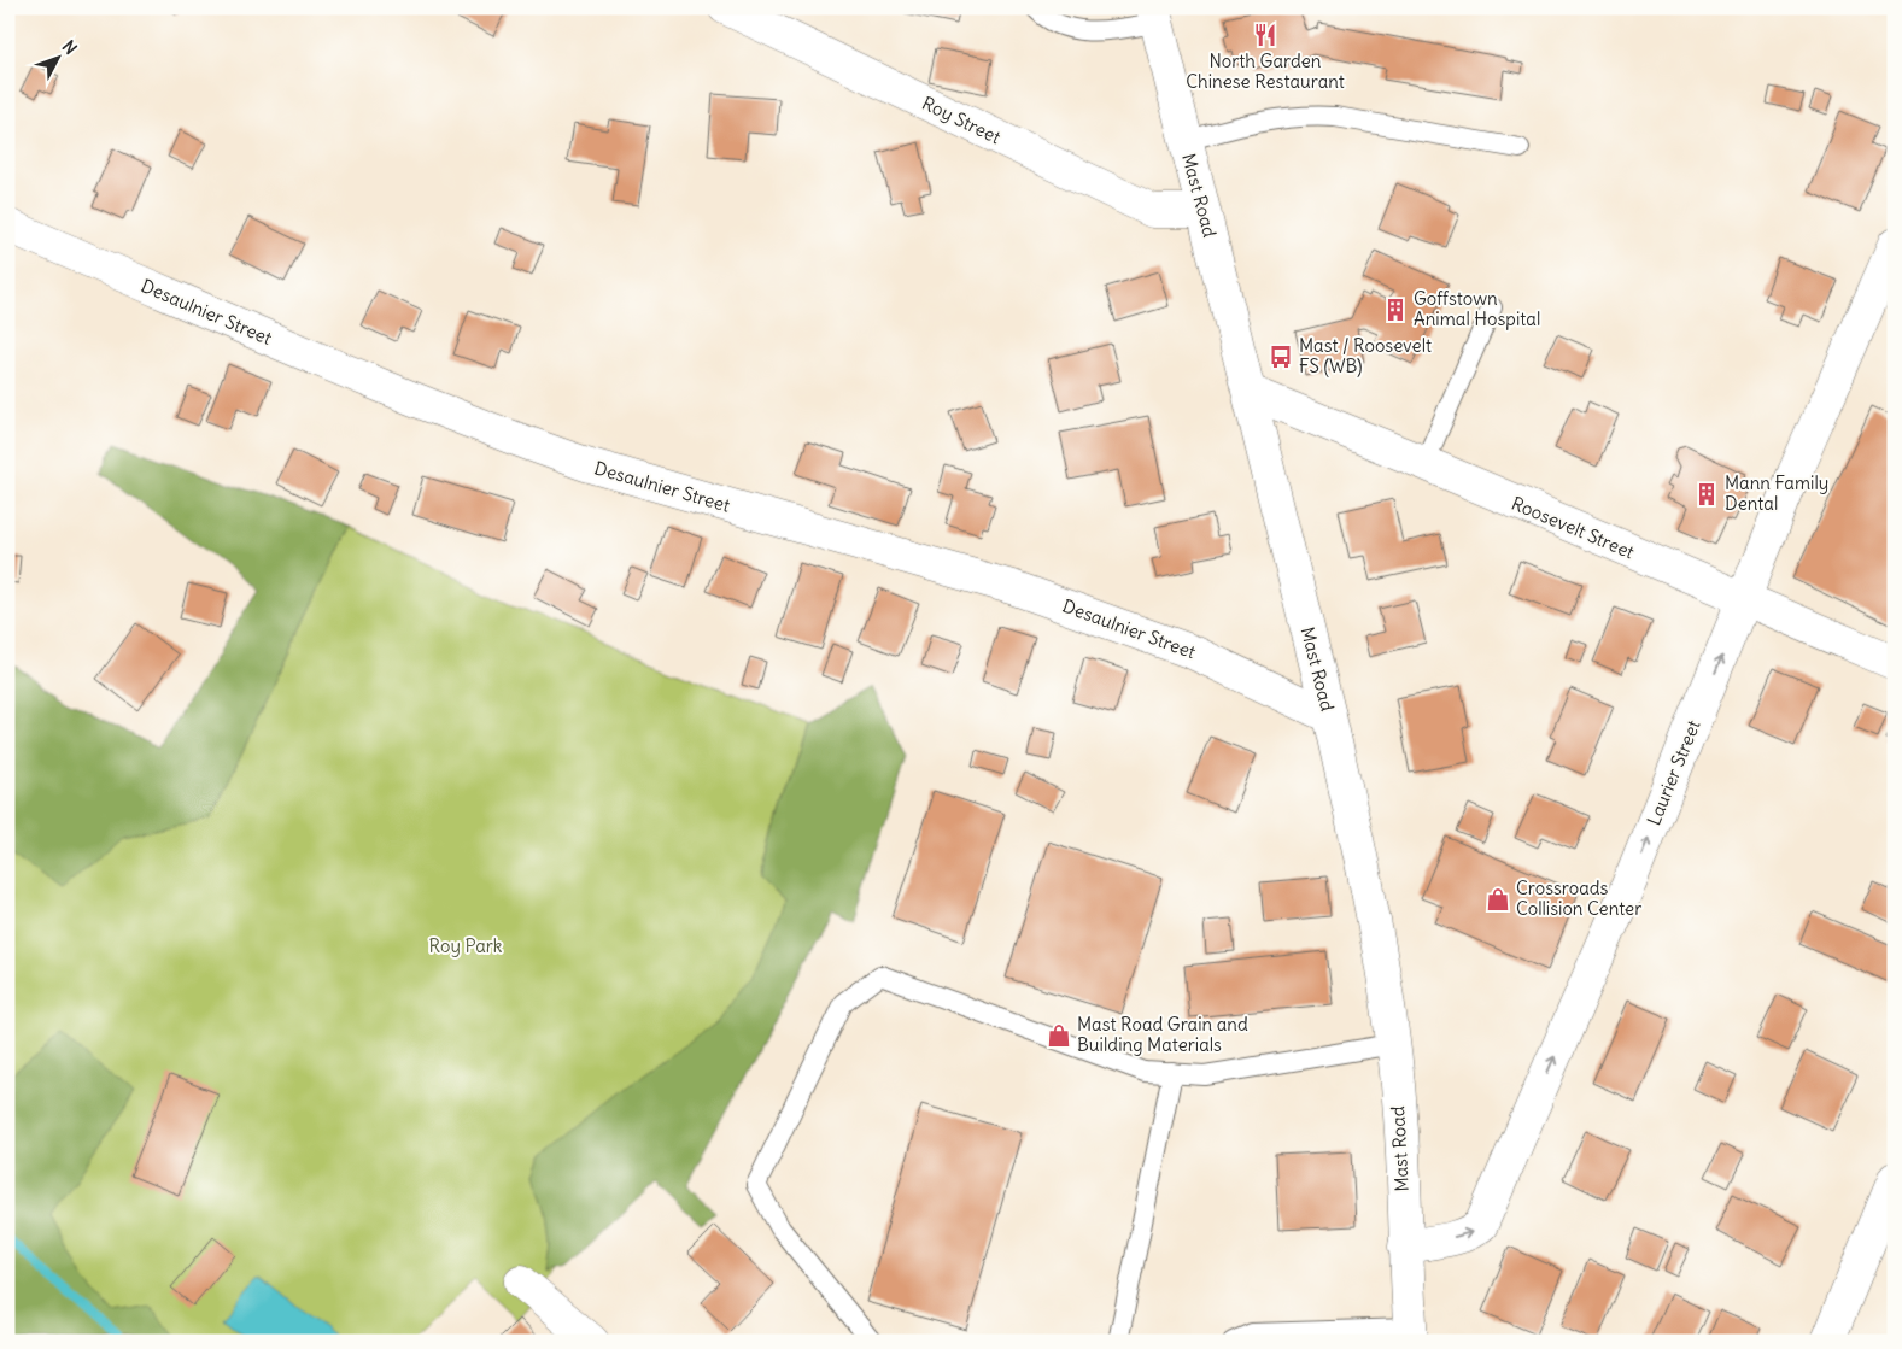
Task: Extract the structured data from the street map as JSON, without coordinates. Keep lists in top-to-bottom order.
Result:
{
  "streets": {
    "street": [
      "Roy Street",
      "Mast Road",
      "Desaulnier Street",
      "Roosevelt Street",
      "Laurier Street"
    ]
  },
  "crossings": [
    ["Roy Street", "Mast Road"],
    ["Mast Road", "Desaulnier Street"],
    ["Mast Road", "Roosevelt Street"],
    ["Mast Road", "Laurier Street"],
    ["Roosevelt Street", "Laurier Street"]
  ],
  "one_way": ["Laurier Street"],
  "parks": ["Roy Park"],
  "places": {
    "restaurant": ["North Garden Chinese Restaurant"],
    "building": ["Goffstown Animal Hospital", "Mann Family Dental"],
    "bus stop": ["Mast / Roosevelt FS (WB)"],
    "shop": ["Crossroads Collision Center", "Mast Road Grain and Building Materials"]
  },
  "north": "top right"
}
